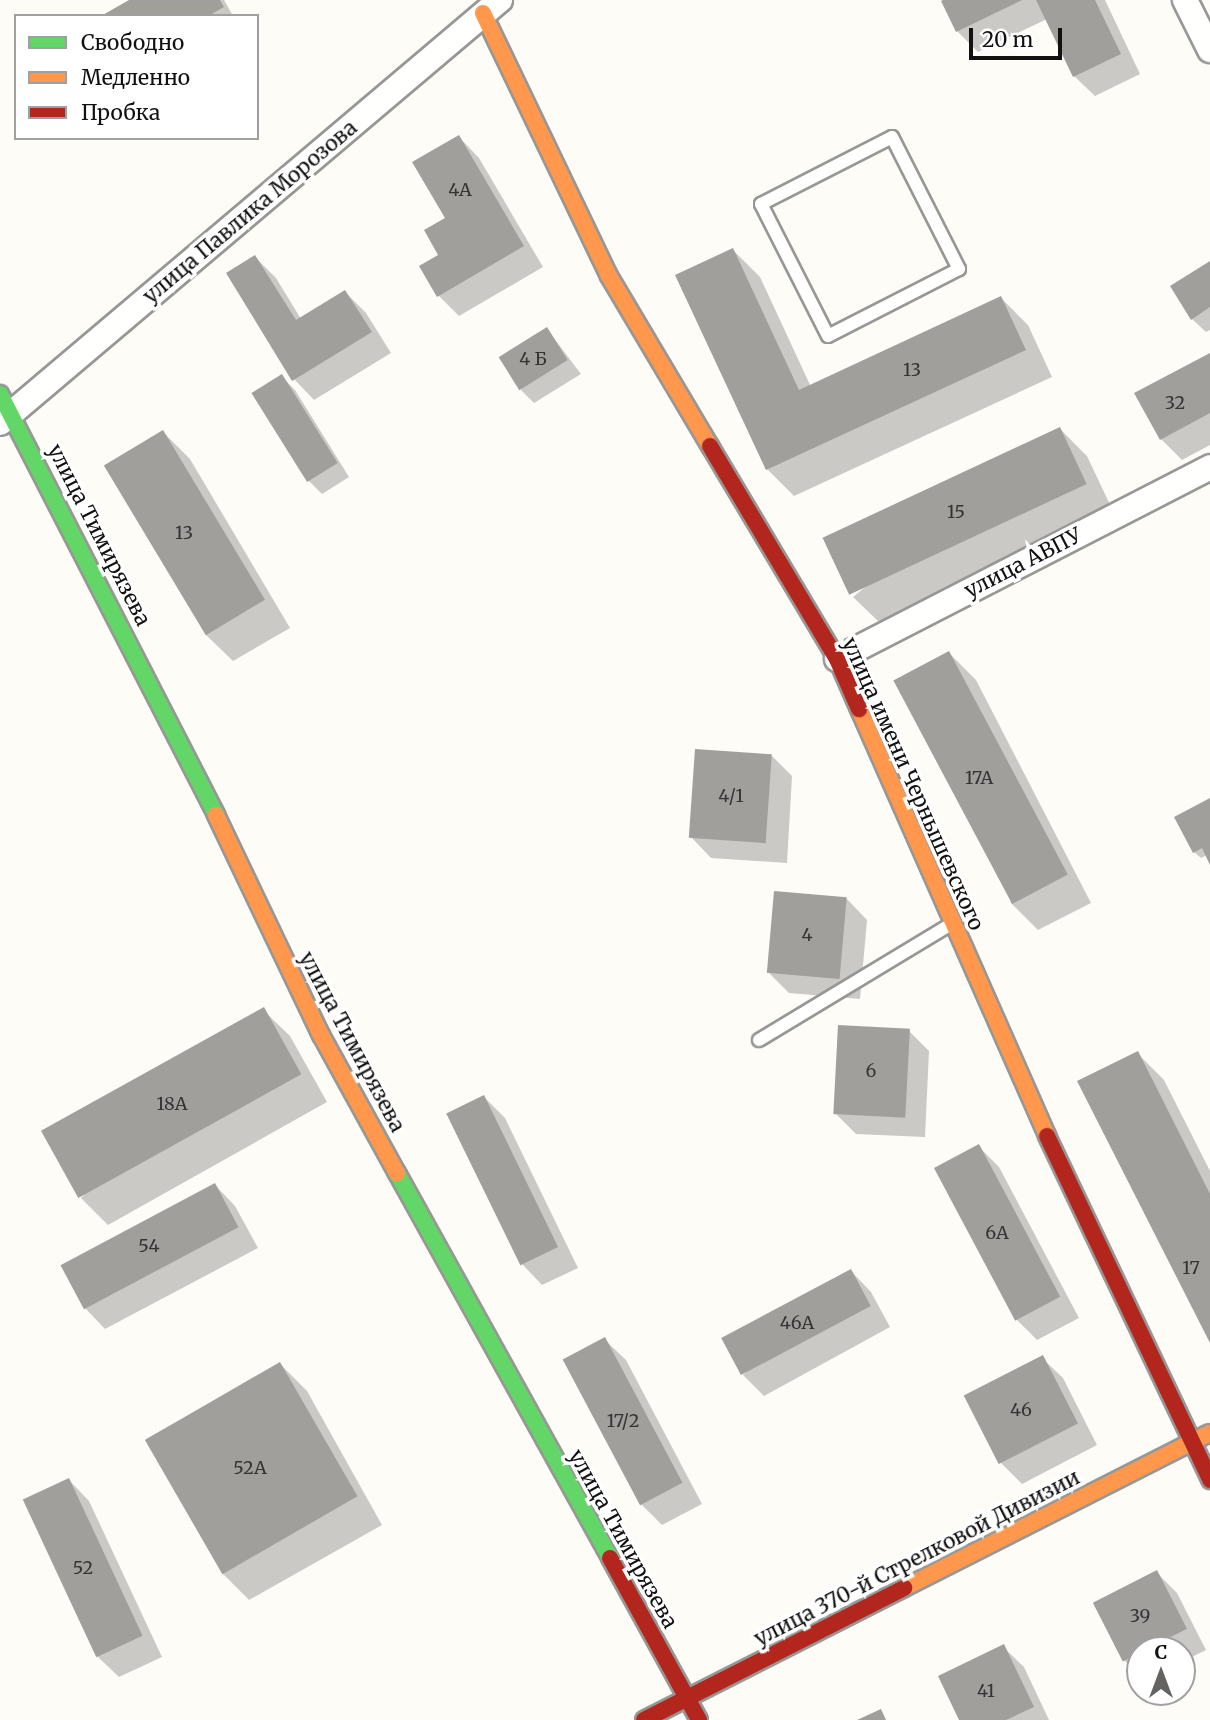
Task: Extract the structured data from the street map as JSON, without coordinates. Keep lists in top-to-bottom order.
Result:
{
  "streets": {
    "street": [
      "улица Павлика Морозова",
      "улица Тимирязева",
      "улица АВПУ",
      "улица имени Чернышевского",
      "улица 370-й Стрелковой Дивизии"
    ]
  },
  "crossings": [
    ["улица Павлика Морозова", "улица Тимирязева"],
    ["улица Павлика Морозова", "улица имени Чернышевского"],
    ["улица Тимирязева", "улица 370-й Стрелковой Дивизии"],
    ["улица АВПУ", "улица имени Чернышевского"],
    ["улица имени Чернышевского", "улица 370-й Стрелковой Дивизии"]
  ],
  "house_numbers": [
    "4А",
    "4 Б",
    "13",
    "32",
    "15",
    "13",
    "17А",
    "4/1",
    "4",
    "6",
    "18А",
    "6А",
    "54",
    "17",
    "46А",
    "46",
    "17/2",
    "52А",
    "52",
    "39",
    "41"
  ],
  "legend": ["Свободно", "Медленно", "Пробка"],
  "scale_bar": "20 m",
  "north": "top"
}
